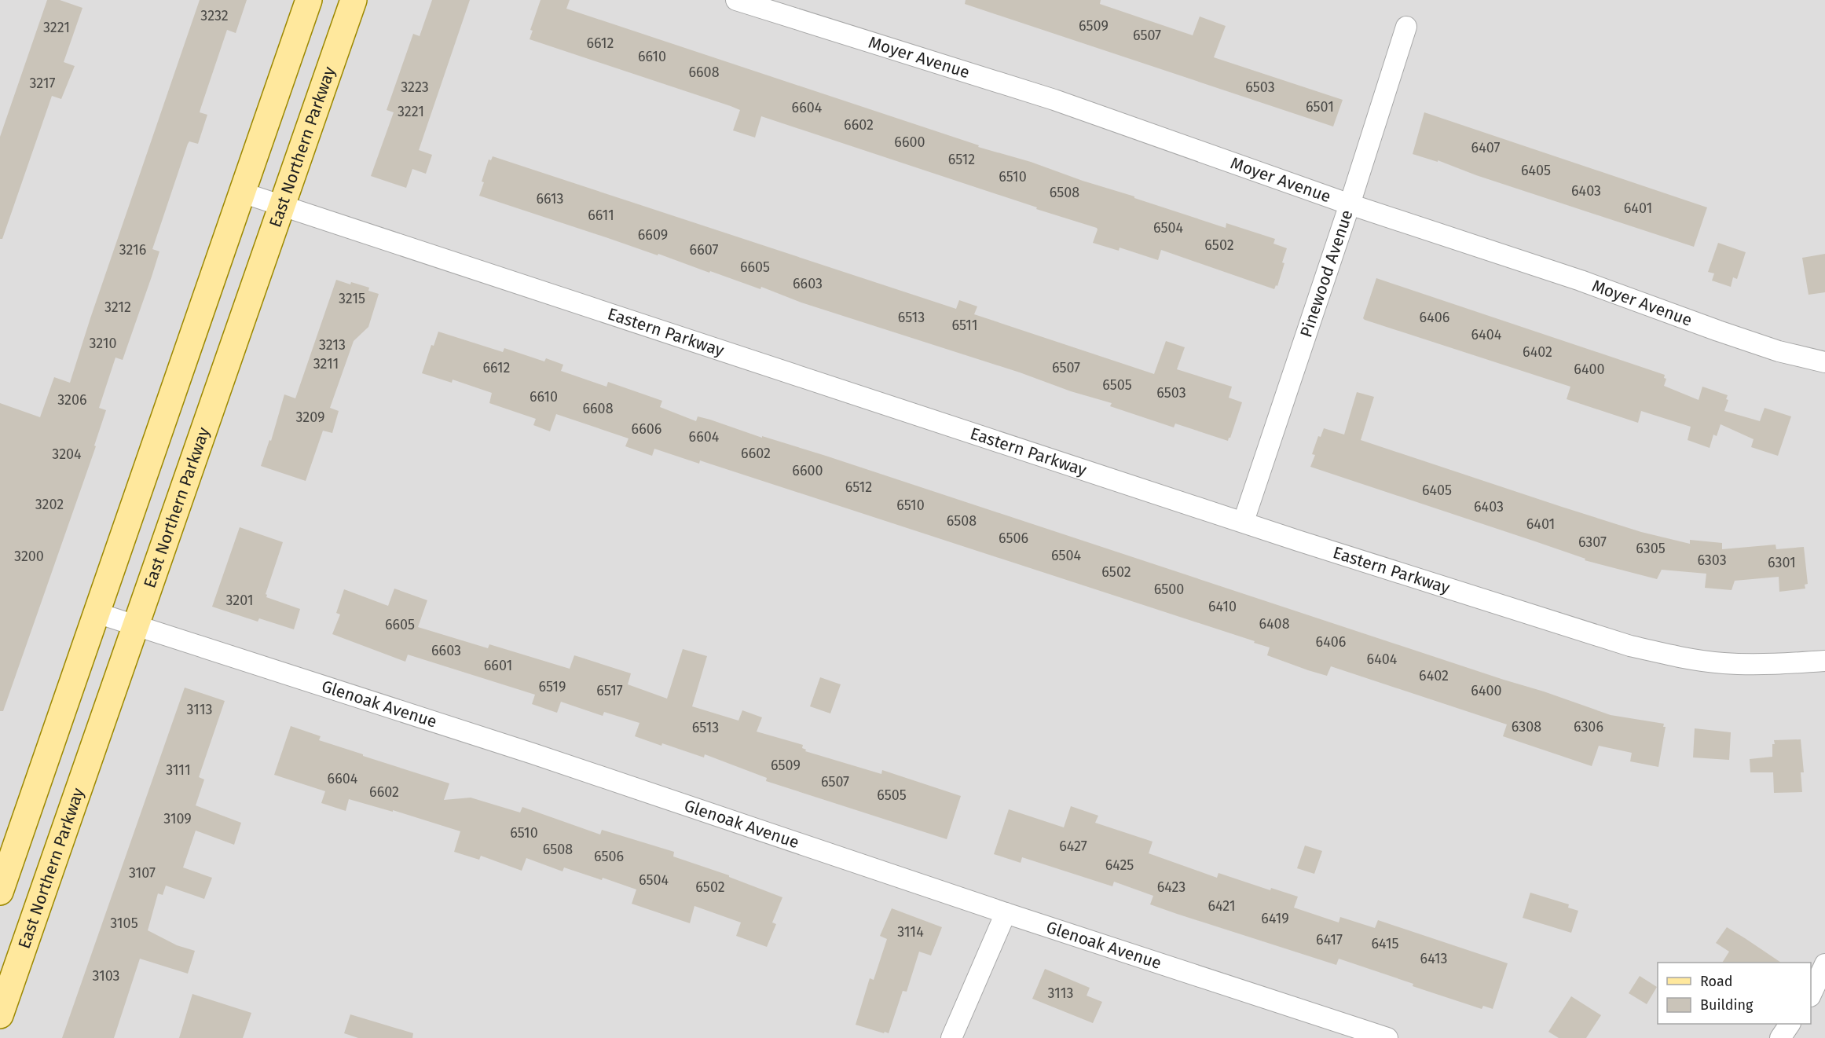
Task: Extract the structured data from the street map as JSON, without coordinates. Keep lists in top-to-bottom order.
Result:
{
  "streets": {
    "main road": ["East Northern Parkway"],
    "street": [
      "Moyer Avenue",
      "Pinewood Avenue",
      "Eastern Parkway",
      "Glenoak Avenue"
    ]
  },
  "crossings": [
    ["Moyer Avenue", "Pinewood Avenue"],
    ["East Northern Parkway", "Eastern Parkway"],
    ["East Northern Parkway", "Glenoak Avenue"],
    ["Pinewood Avenue", "Eastern Parkway"]
  ],
  "house_numbers": [
    "3232",
    "6509",
    "3221",
    "6507",
    "6612",
    "6610",
    "6608",
    "3217",
    "3223",
    "6503",
    "6501",
    "6604",
    "3221",
    "6602",
    "6600",
    "6407",
    "6512",
    "6405",
    "6510",
    "6403",
    "6508",
    "6613",
    "6401",
    "6611",
    "6504",
    "6609",
    "6502",
    "3216",
    "6607",
    "6605",
    "6603",
    "3215",
    "3212",
    "6513",
    "6406",
    "6511",
    "6404",
    "3210",
    "3213",
    "6402",
    "3211",
    "6612",
    "6507",
    "6400",
    "6505",
    "6503",
    "6610",
    "3206",
    "6608",
    "3209",
    "6606",
    "6604",
    "6602",
    "3204",
    "6600",
    "6512",
    "6405",
    "3202",
    "6510",
    "6403",
    "6508",
    "6401",
    "6506",
    "6307",
    "6305",
    "6504",
    "3200",
    "6303",
    "6301",
    "6502",
    "6500",
    "3201",
    "6410",
    "6408",
    "6605",
    "6406",
    "6603",
    "6404",
    "6601",
    "6402",
    "6519",
    "6517",
    "6400",
    "3113",
    "6308",
    "6306",
    "6513",
    "6509",
    "3111",
    "6604",
    "6507",
    "6602",
    "6505",
    "3109",
    "6510",
    "6427",
    "6508",
    "6506",
    "6425",
    "3107",
    "6504",
    "6502",
    "6423",
    "6421",
    "6419",
    "3105",
    "3114",
    "6417",
    "6415",
    "6413",
    "3103",
    "3113"
  ],
  "legend": ["Road", "Building"]
}
